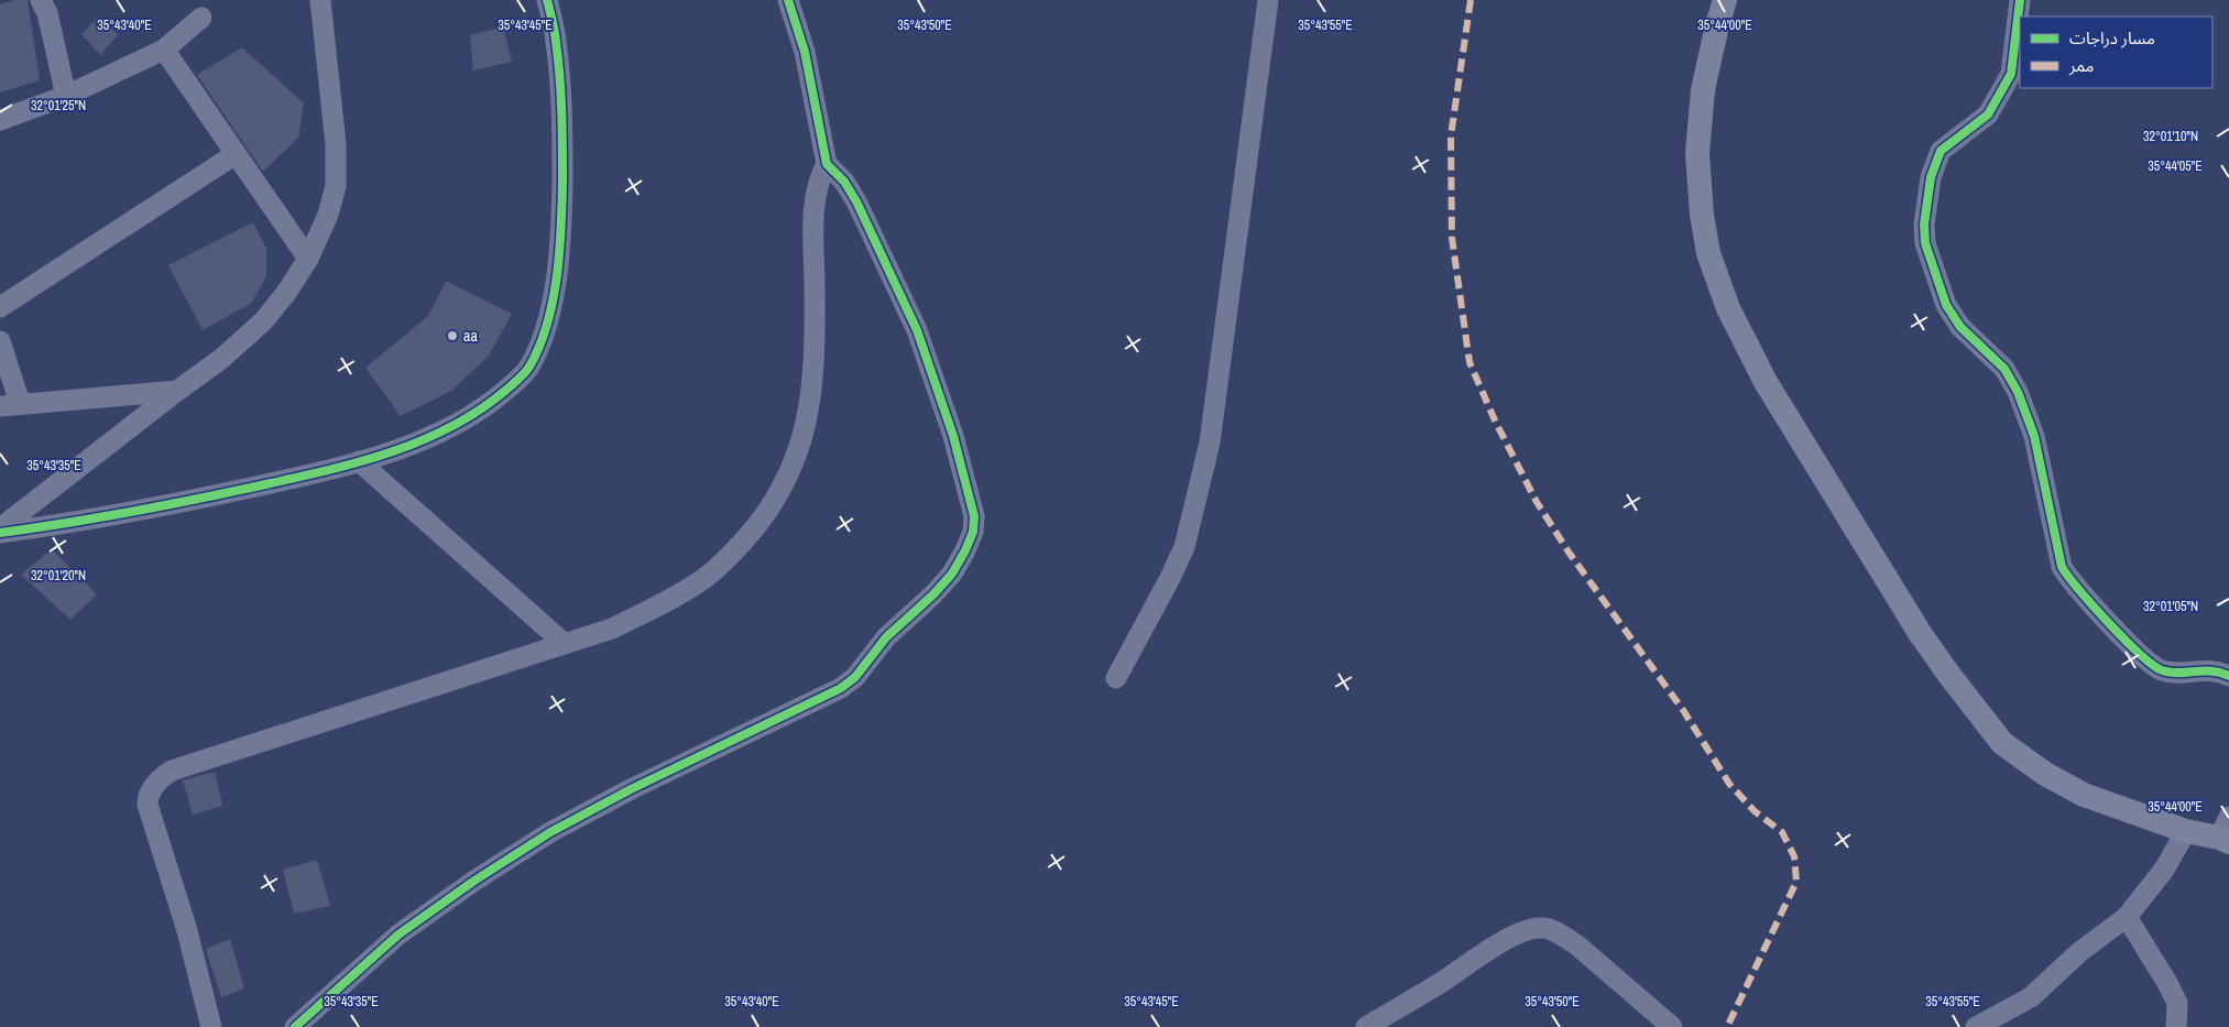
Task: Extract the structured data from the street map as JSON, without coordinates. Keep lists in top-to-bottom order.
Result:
{
  "places": ["aa"],
  "legend": ["مسار دراجات", "ممر"],
  "coordinates": [
    "35°43'40\"E",
    "35°43'45\"E",
    "35°43'50\"E",
    "35°43'55\"E",
    "35°44'00\"E",
    "32°01'25\"N",
    "32°01'10\"N",
    "35°44'05\"E",
    "35°43'35\"E",
    "32°01'20\"N",
    "32°01'05\"N"
  ]
}
